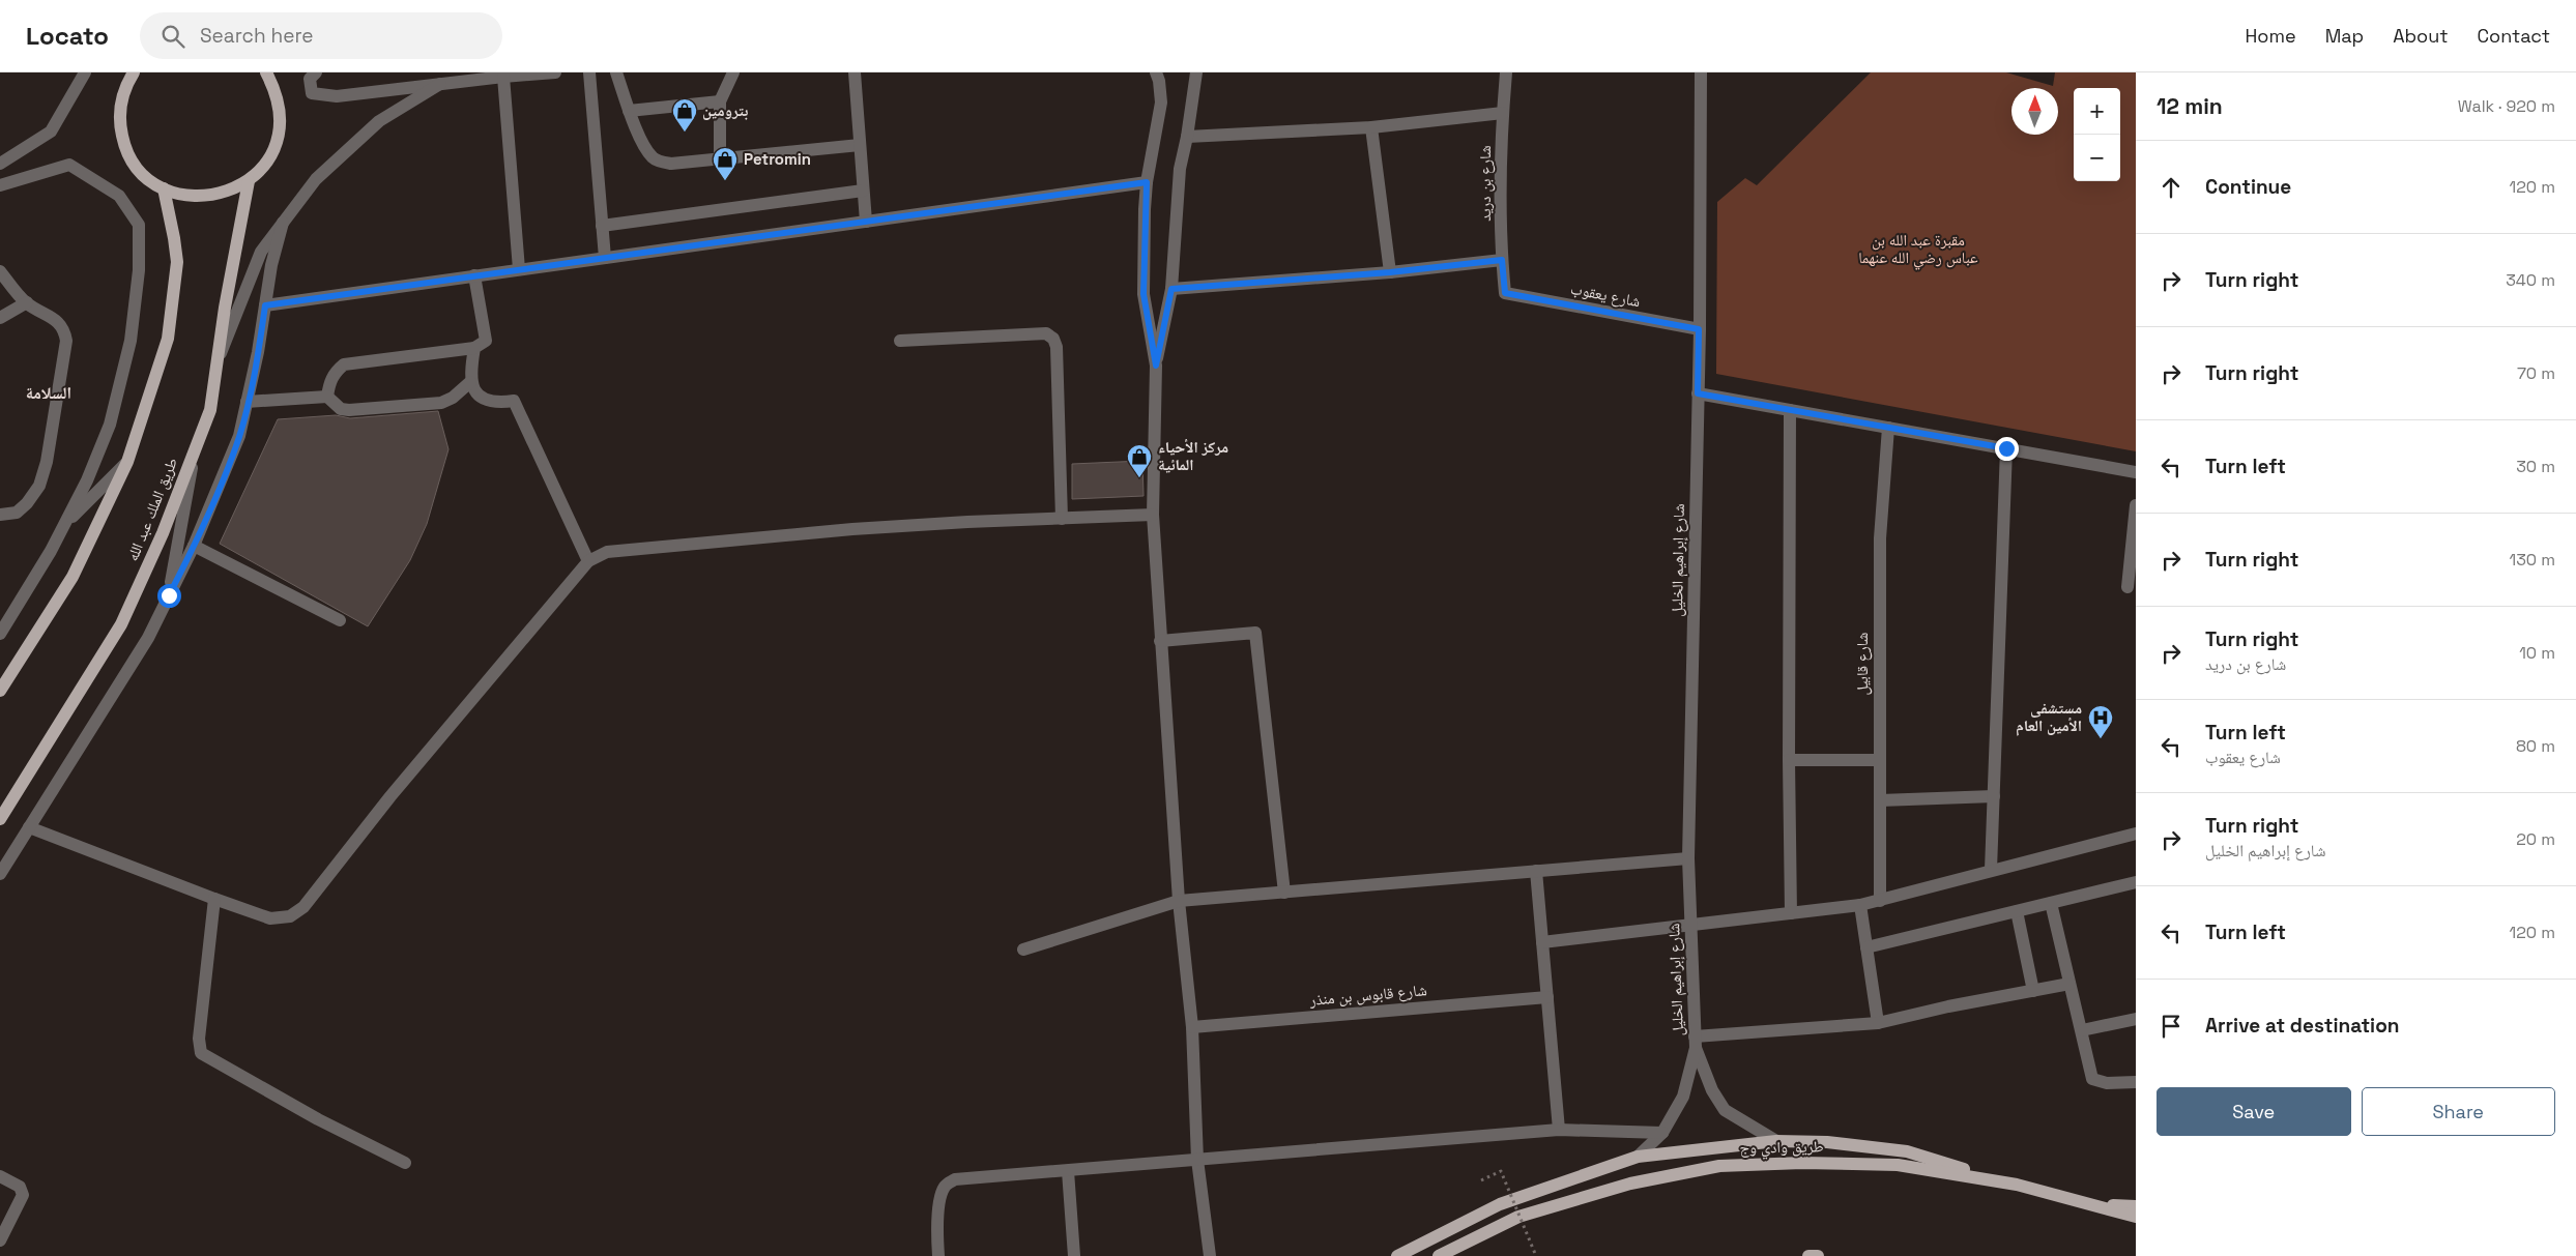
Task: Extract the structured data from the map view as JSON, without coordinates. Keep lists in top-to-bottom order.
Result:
{
  "streets": {
    "main road": ["طريق الملك عبد الله", "طريق وادي وج"],
    "street": [
      "شارع بن دريد",
      "شارع يعقوب",
      "شارع إبراهيم الخليل",
      "شارع قابيل",
      "شارع قابوس بن منذر"
    ]
  },
  "crossings": [
    ["شارع بن دريد", "شارع يعقوب"],
    ["شارع يعقوب", "شارع إبراهيم الخليل"]
  ],
  "districts": ["السلامة"],
  "parks": ["مقبرة عبد الله بن عباس رضي الله عنهما"],
  "places": {
    "shop": ["بترومين", "Petromin", "مركز الأحياء المائية"],
    "hospital": ["مستشفى الأمين العام"]
  },
  "north": "top",
  "page": {
    "header": "Locato",
    "search": "Search here",
    "nav": [
      "Home",
      "Map",
      "About",
      "Contact"
    ],
    "heading": ["12 min", "Walk · 920 m"],
    "map_buttons": ["+", "−"],
    "list": [
      ["Continue", "120 m"],
      ["Turn right", "340 m"],
      ["Turn right", "70 m"],
      ["Turn left", "30 m"],
      ["Turn right", "130 m"],
      ["Turn right", "شارع بن دريد", "10 m"],
      ["Turn left", "شارع يعقوب", "80 m"],
      ["Turn right", "شارع إبراهيم الخليل", "20 m"],
      ["Turn left", "120 m"],
      "Arrive at destination"
    ],
    "buttons": ["Save", "Share"]
  }
}
